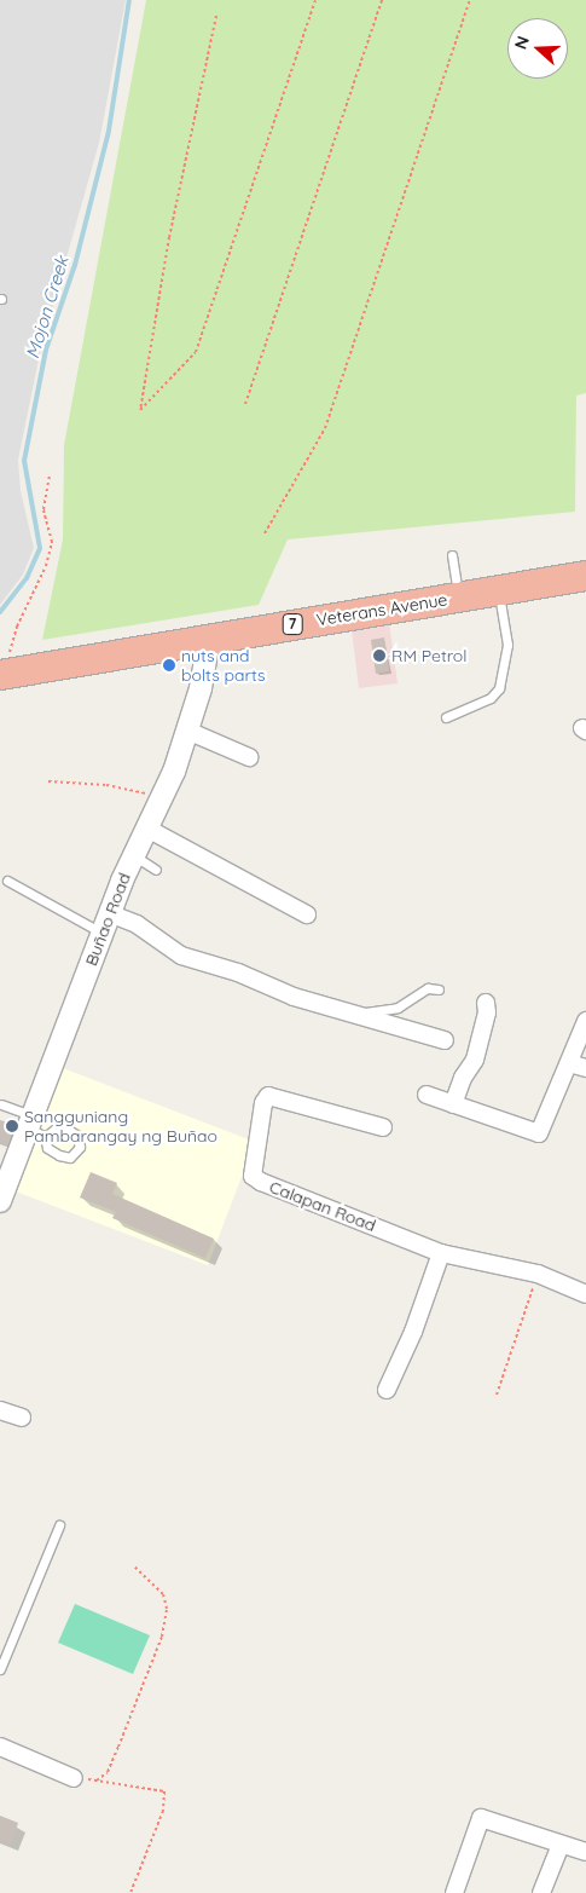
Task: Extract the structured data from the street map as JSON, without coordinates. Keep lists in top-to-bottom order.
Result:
{
  "streets": {
    "highway": ["Veterans Avenue", "7"],
    "street": ["Buñao Road", "Calapan Road"]
  },
  "crossings": [
    ["Veterans Avenue", "Buñao Road"]
  ],
  "water": ["Mojon Creek"],
  "places": ["RM Petrol", "nuts and bolts parts", "Sangguniang Pambarangay ng Buñao"],
  "north": "left"
}
